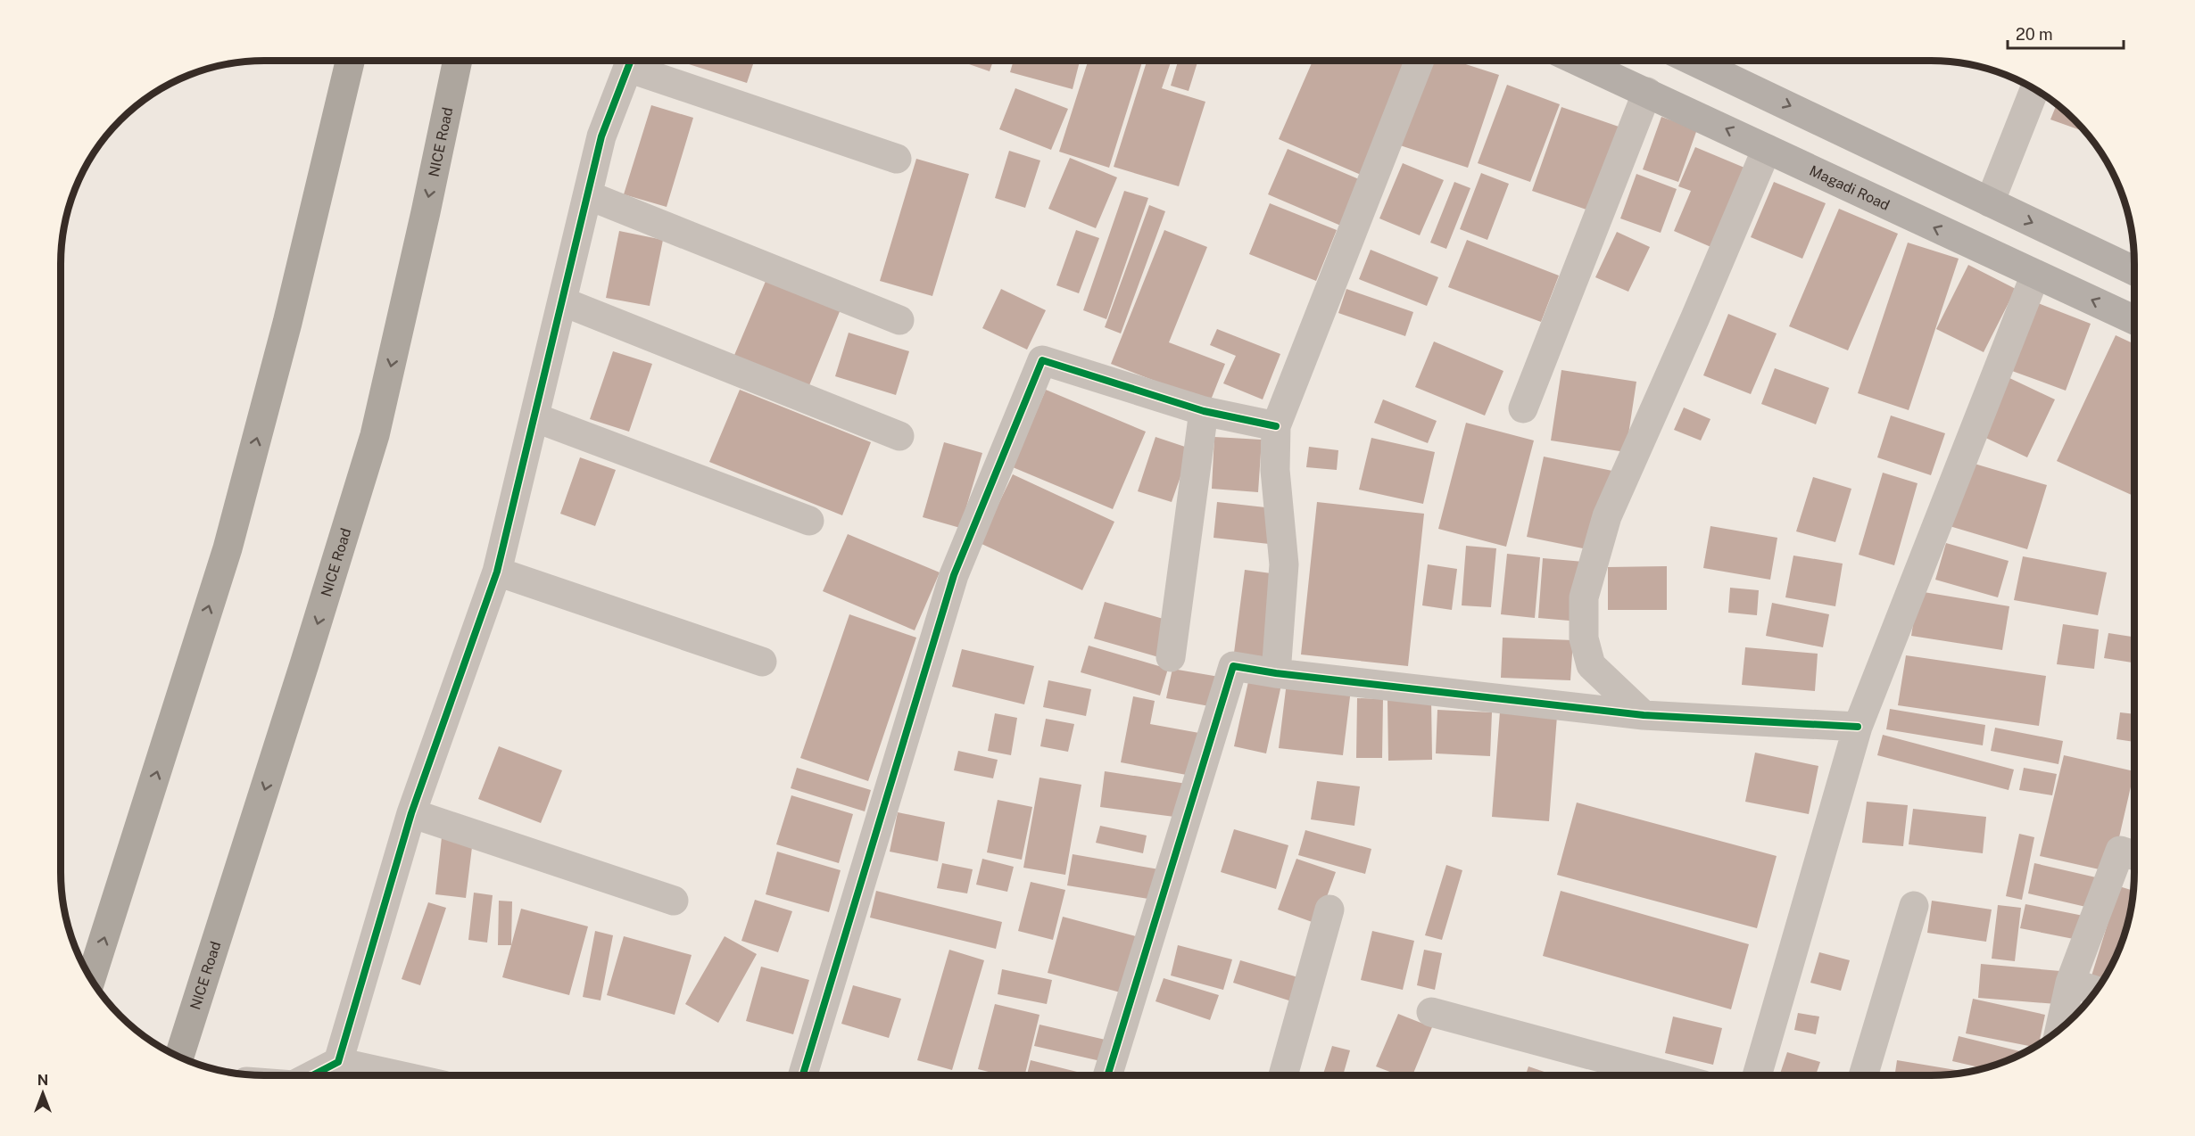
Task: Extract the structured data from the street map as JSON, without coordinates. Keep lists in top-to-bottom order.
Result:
{
  "streets": {
    "highway": ["NICE Road"],
    "main road": ["Magadi Road"]
  },
  "scale_bar": "20 m",
  "north": "top"
}
